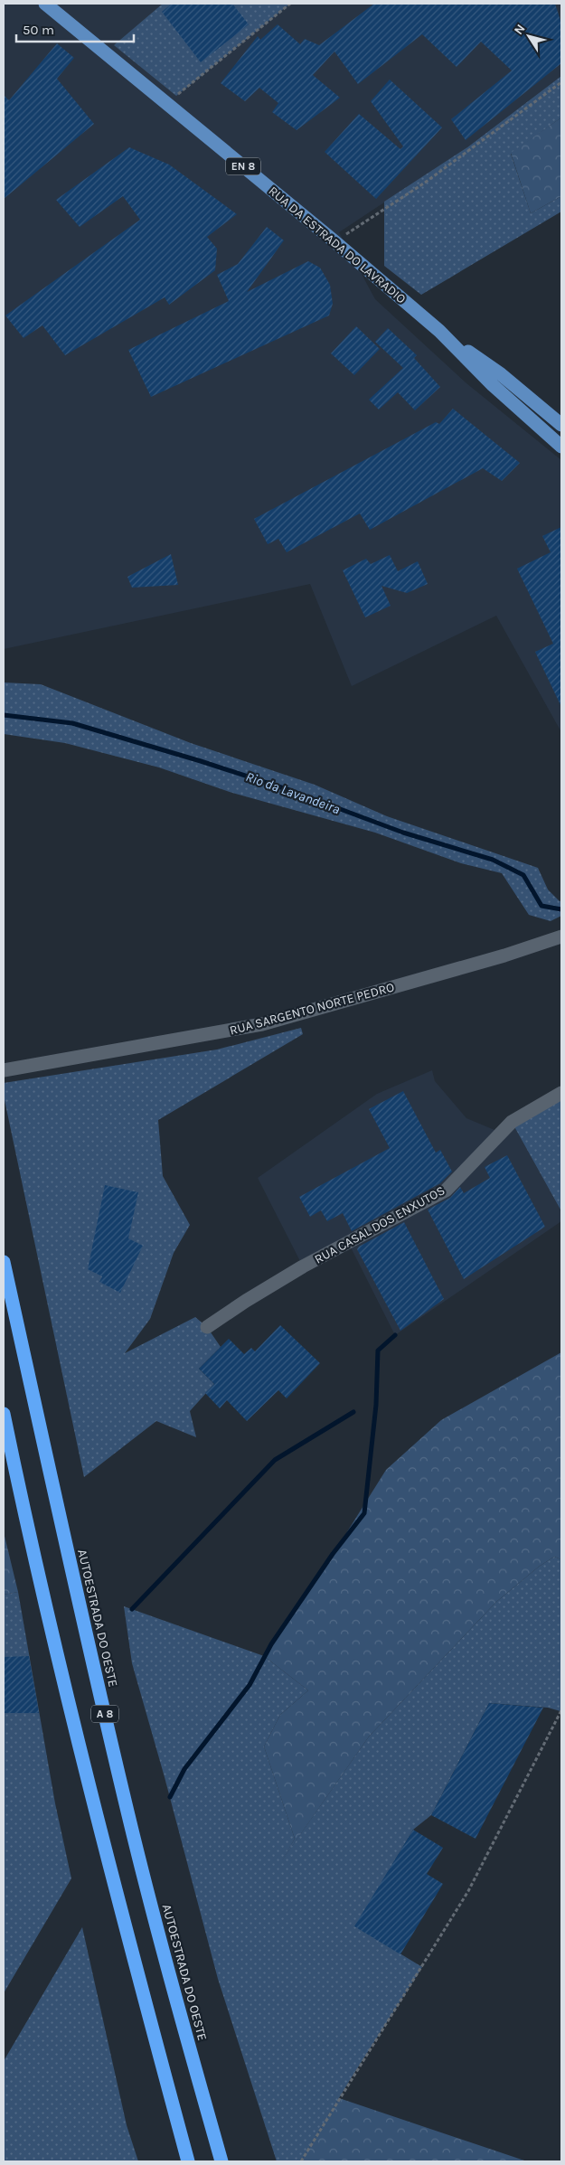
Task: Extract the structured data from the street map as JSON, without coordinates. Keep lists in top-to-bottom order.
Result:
{
  "streets": {
    "highway": ["AUTOESTRADA DO OESTE", "A 8"],
    "main road": ["EN 8", "RUA DA ESTRADA DO LAVRADIO"],
    "street": ["RUA SARGENTO NORTE PEDRO", "RUA CASAL DOS ENXUTOS"]
  },
  "water": ["Rio da Lavandeira"],
  "scale_bar": "50 m",
  "north": "top left"
}
